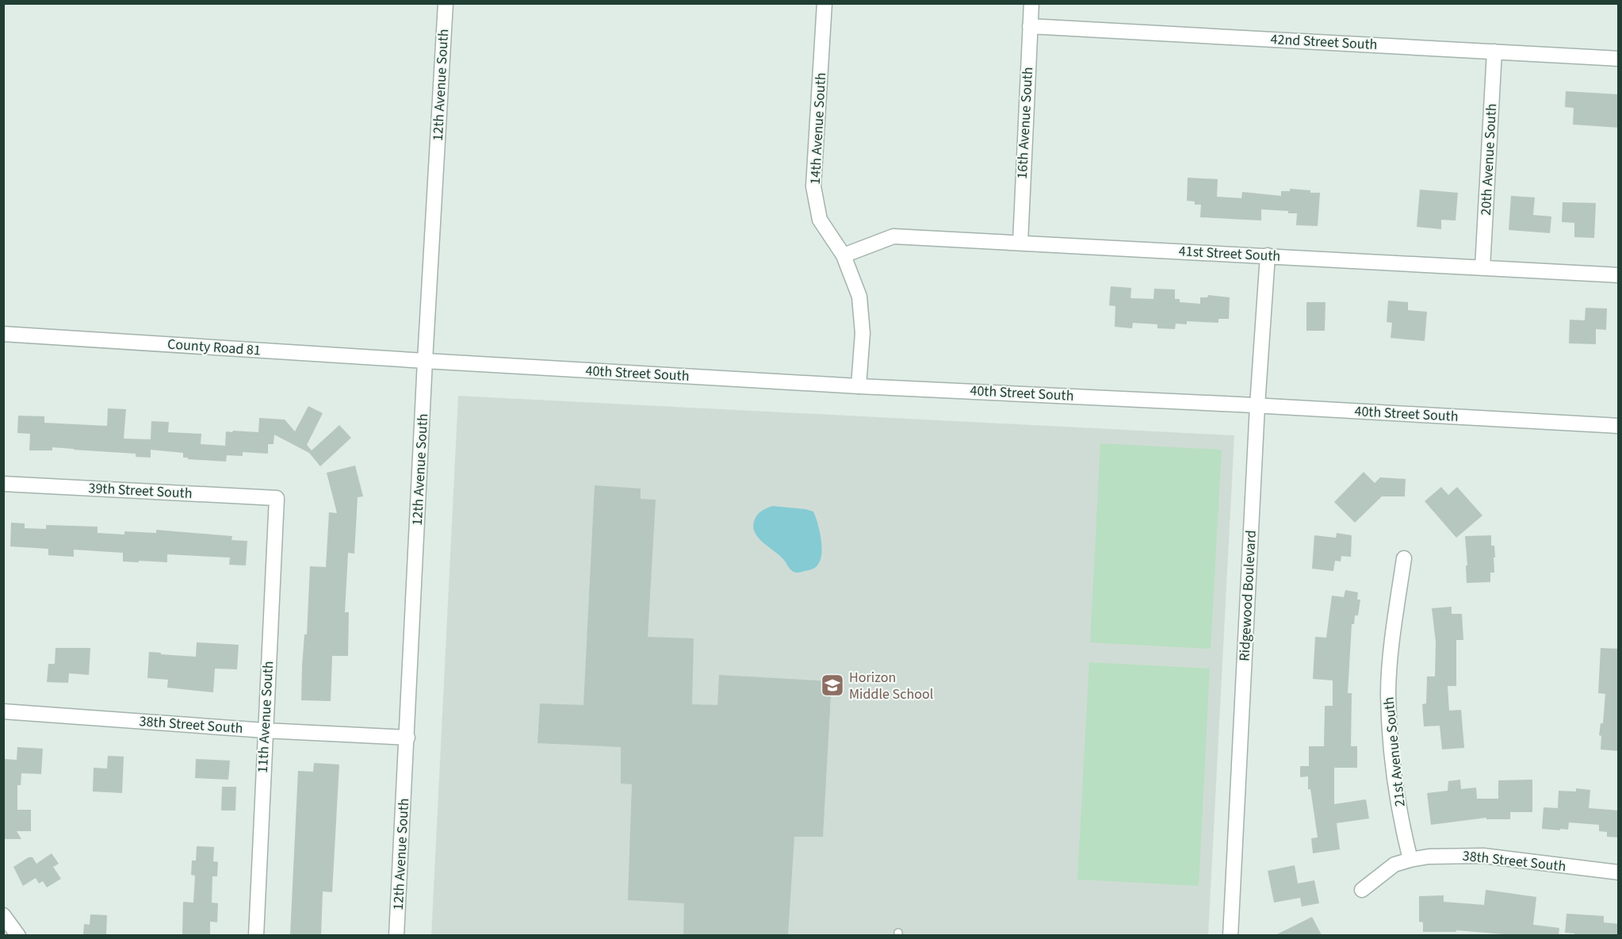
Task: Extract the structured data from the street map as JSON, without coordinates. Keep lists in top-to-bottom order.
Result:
{
  "streets": {
    "street": [
      "42nd Street South",
      "12th Avenue South",
      "16th Avenue South",
      "14th Avenue South",
      "20th Avenue South",
      "41st Street South",
      "County Road 81",
      "40th Street South",
      "39th Street South",
      "Ridgewood Boulevard",
      "11th Avenue South",
      "38th Street South",
      "21st Avenue South"
    ]
  },
  "crossings": [
    ["42nd Street South", "16th Avenue South"],
    ["42nd Street South", "20th Avenue South"],
    ["12th Avenue South", "County Road 81"],
    ["12th Avenue South", "40th Street South"],
    ["12th Avenue South", "38th Street South"],
    ["16th Avenue South", "41st Street South"],
    ["14th Avenue South", "41st Street South"],
    ["14th Avenue South", "40th Street South"],
    ["20th Avenue South", "41st Street South"],
    ["41st Street South", "Ridgewood Boulevard"],
    ["County Road 81", "40th Street South"],
    ["40th Street South", "Ridgewood Boulevard"],
    ["39th Street South", "11th Avenue South"],
    ["11th Avenue South", "38th Street South"],
    ["38th Street South", "21st Avenue South"]
  ],
  "places": {
    "school or university": ["Horizon Middle School"]
  }
}
